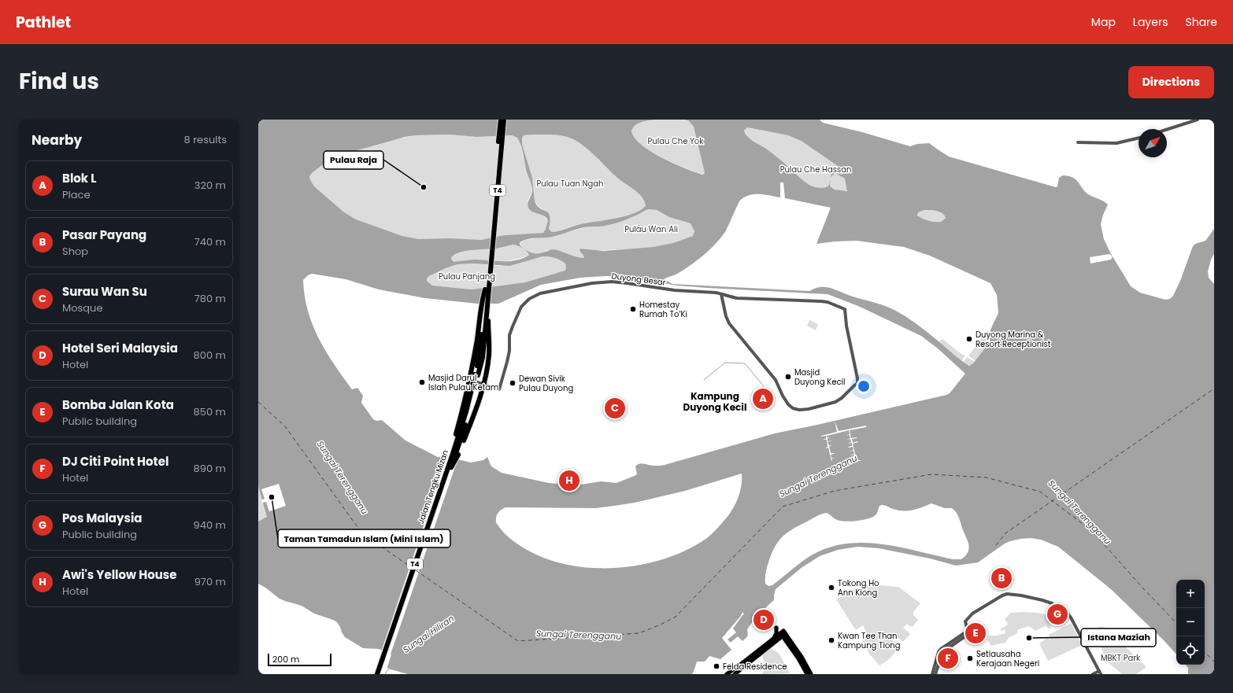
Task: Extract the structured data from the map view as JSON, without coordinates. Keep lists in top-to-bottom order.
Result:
{
  "streets": {
    "highway": ["T4", "Jalan Tengku Mizan"],
    "street": ["Duyong Besar"]
  },
  "crossings": [
    ["T4", "Jalan Tengku Mizan"]
  ],
  "districts": ["Kampung Duyong Kecil"],
  "water": ["Sungai Terengganu", "Sungai Hiliran"],
  "parks": [
    "Pulau Che Yok",
    "Pulau Che Hassan",
    "Pulau Tuan Ngah",
    "Pulau Wan Ali",
    "Pulau Panjang",
    "MBKT Park"
  ],
  "places": [
    "Pulau Raja",
    "Homestay Rumah To’Ki",
    "Duyong Marina & Resort Receptionist",
    "Masjid Duyong Kecil",
    "Masjid Darul Islah Pulau Ketam",
    "Dewan Sivik Pulau Duyong",
    "Taman Tamadun Islam (Mini Islam)",
    "Tokong Ho Ann Kiong",
    "Istana Maziah",
    "Kwan Tee Than Kampung Tiong",
    "Setiausaha Kerajaan Negeri",
    "Felda Residence"
  ],
  "scale_bar": "200 m",
  "north": "top right",
  "page": {
    "header": "Pathlet",
    "nav": ["Map", "Layers", "Share"],
    "title": "Find us",
    "buttons": "Directions",
    "heading": ["Nearby", "8 results"],
    "list": [
      {
        "mark": "A",
        "name": "Blok L",
        "note": "Place",
        "value": "320 m"
      },
      {
        "mark": "B",
        "name": "Pasar Payang",
        "note": "Shop",
        "value": "740 m"
      },
      {
        "mark": "C",
        "name": "Surau Wan Su",
        "note": "Mosque",
        "value": "780 m"
      },
      {
        "mark": "D",
        "name": "Hotel Seri Malaysia",
        "note": "Hotel",
        "value": "800 m"
      },
      {
        "mark": "E",
        "name": "Bomba Jalan Kota",
        "note": "Public building",
        "value": "850 m"
      },
      {
        "mark": "F",
        "name": "DJ Citi Point Hotel",
        "note": "Hotel",
        "value": "890 m"
      },
      {
        "mark": "G",
        "name": "Pos Malaysia",
        "note": "Public building",
        "value": "940 m"
      },
      {
        "mark": "H",
        "name": "Awi's Yellow House",
        "note": "Hotel",
        "value": "970 m"
      }
    ],
    "pins": [
      "A",
      "C",
      "H",
      "B",
      "G",
      "D",
      "E",
      "F"
    ],
    "map_buttons": ["+", "−"],
    "scale": "200 m"
  }
}
